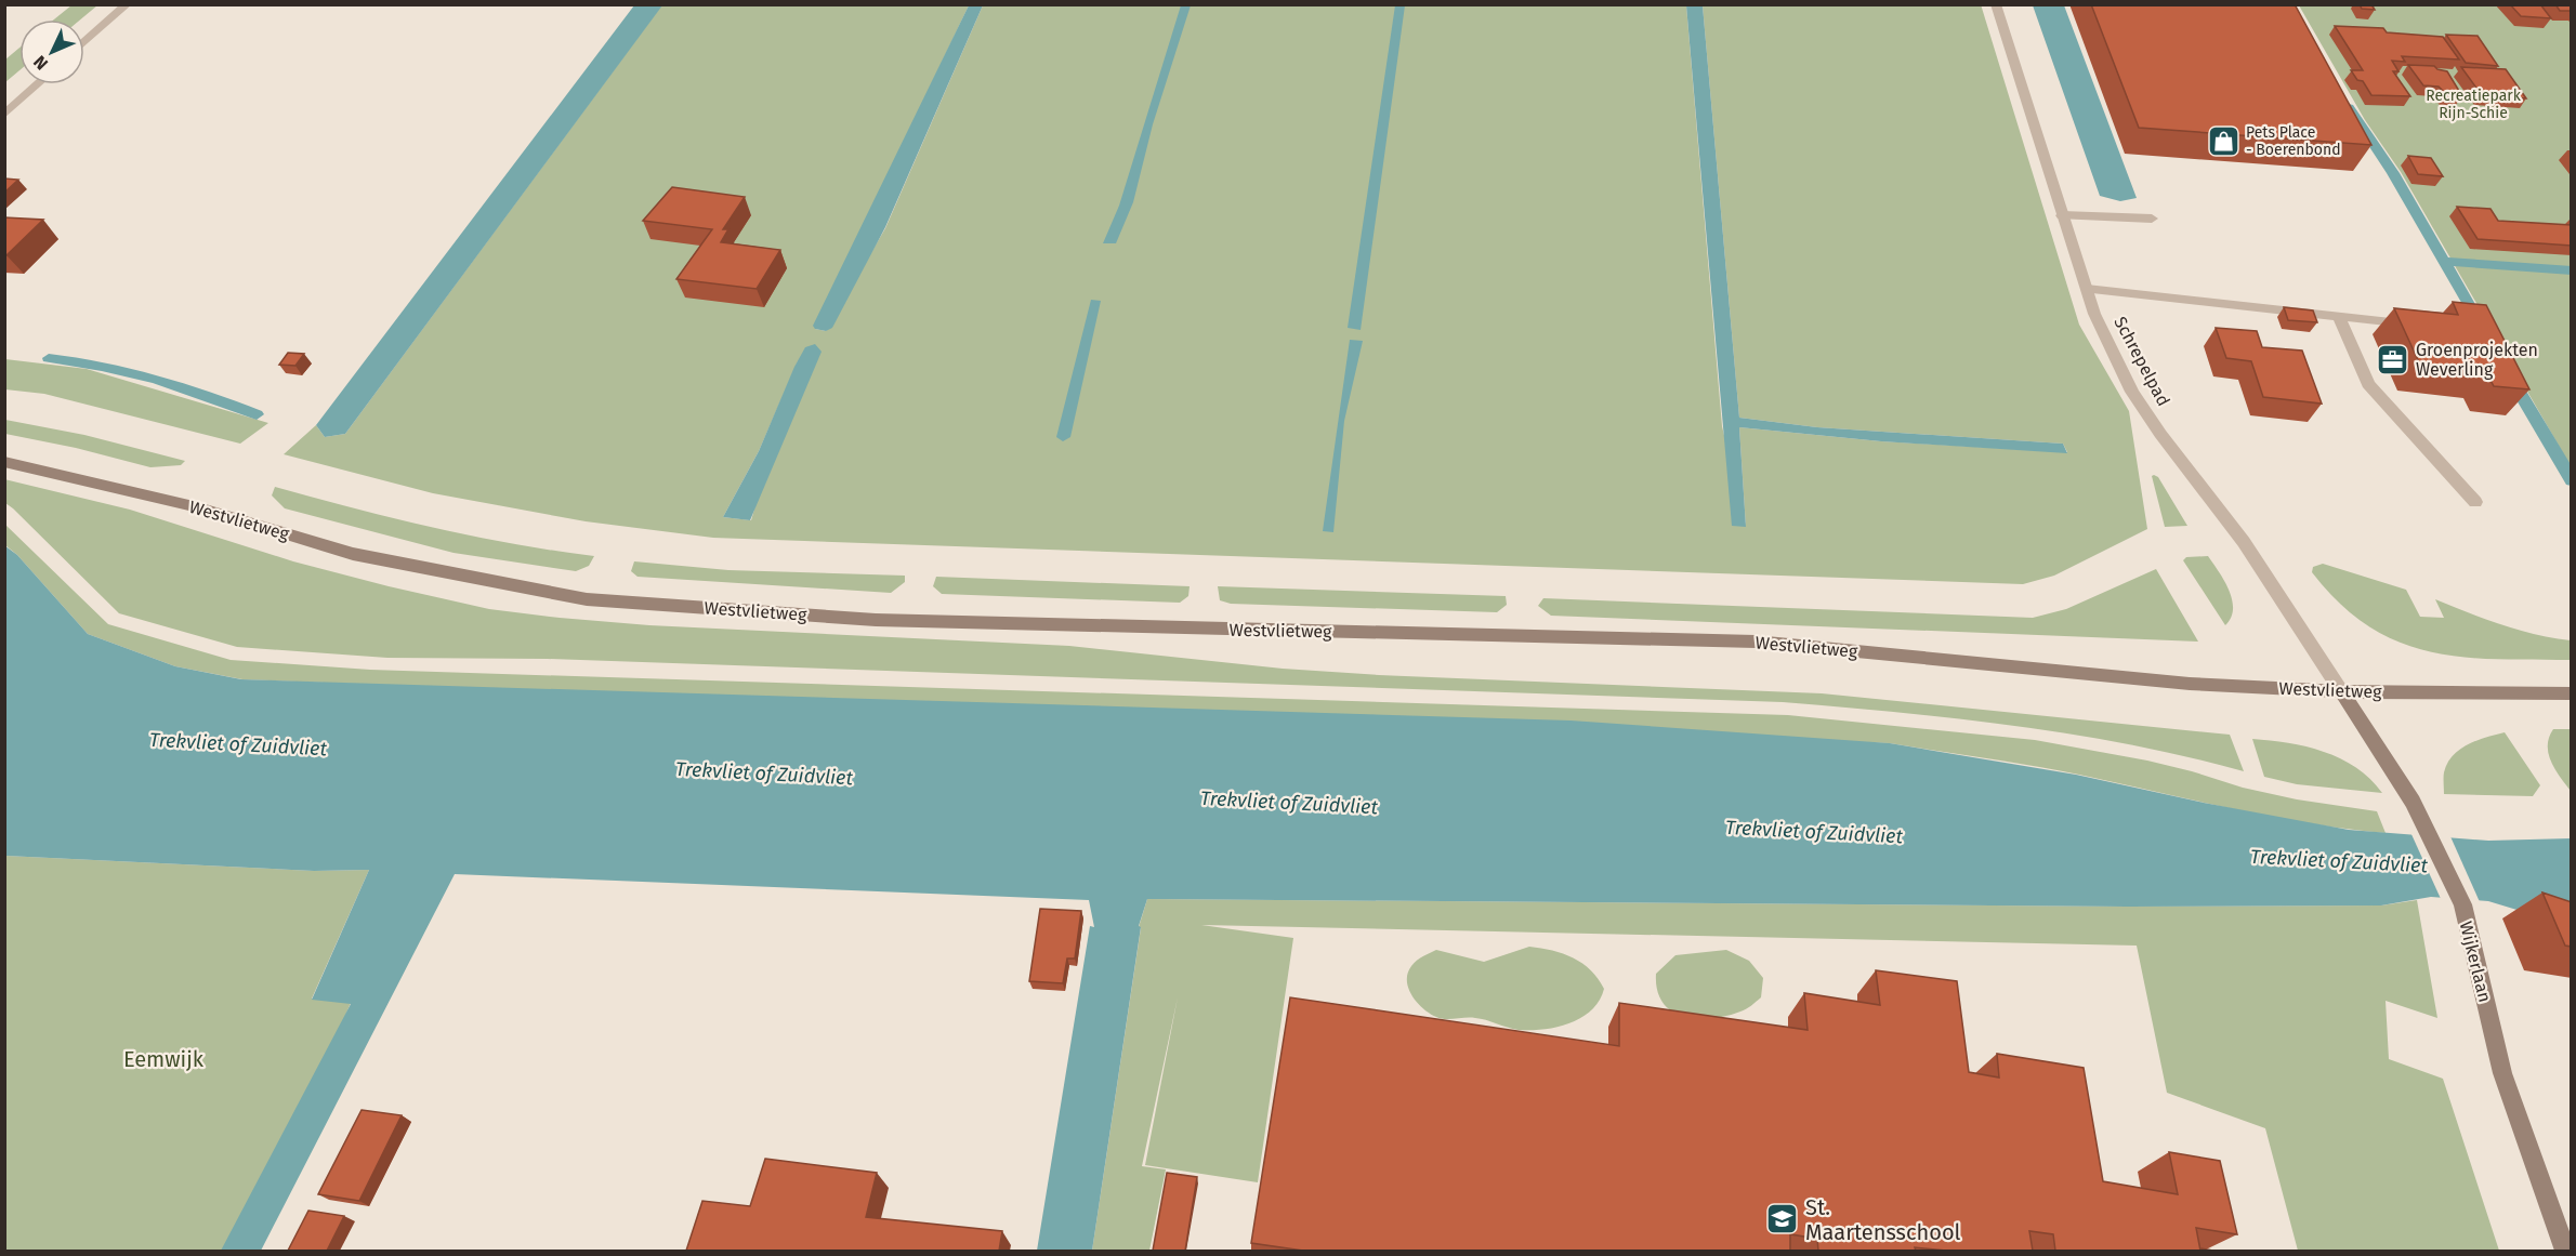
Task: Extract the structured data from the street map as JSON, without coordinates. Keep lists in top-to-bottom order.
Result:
{
  "streets": {
    "street": ["Schrepelpad", "Westvlietweg", "Wijkerlaan"]
  },
  "crossings": [
    ["Schrepelpad", "Westvlietweg"],
    ["Schrepelpad", "Wijkerlaan"],
    ["Westvlietweg", "Wijkerlaan"]
  ],
  "water": ["Trekvliet of Zuidvliet"],
  "parks": ["Recreatiepark Rijn-Schie", "Eemwijk"],
  "places": {
    "shop": ["Pets Place - Boerenbond"],
    "office": ["Groenprojekten Weverling"],
    "school or university": ["St. Maartensschool"]
  },
  "north": "bottom left"
}
